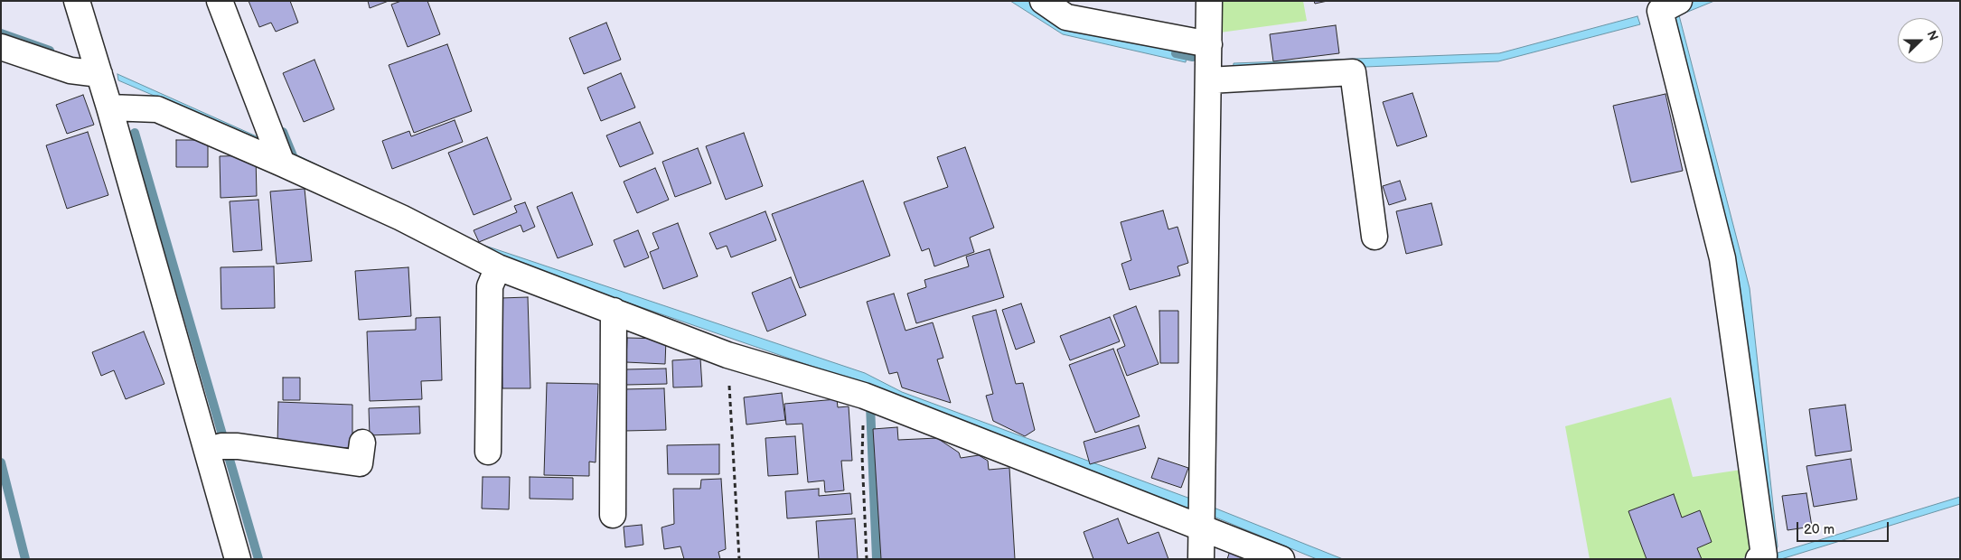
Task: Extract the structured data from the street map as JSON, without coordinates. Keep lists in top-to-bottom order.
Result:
{
  "scale_bar": "20 m",
  "north": "right"
}
